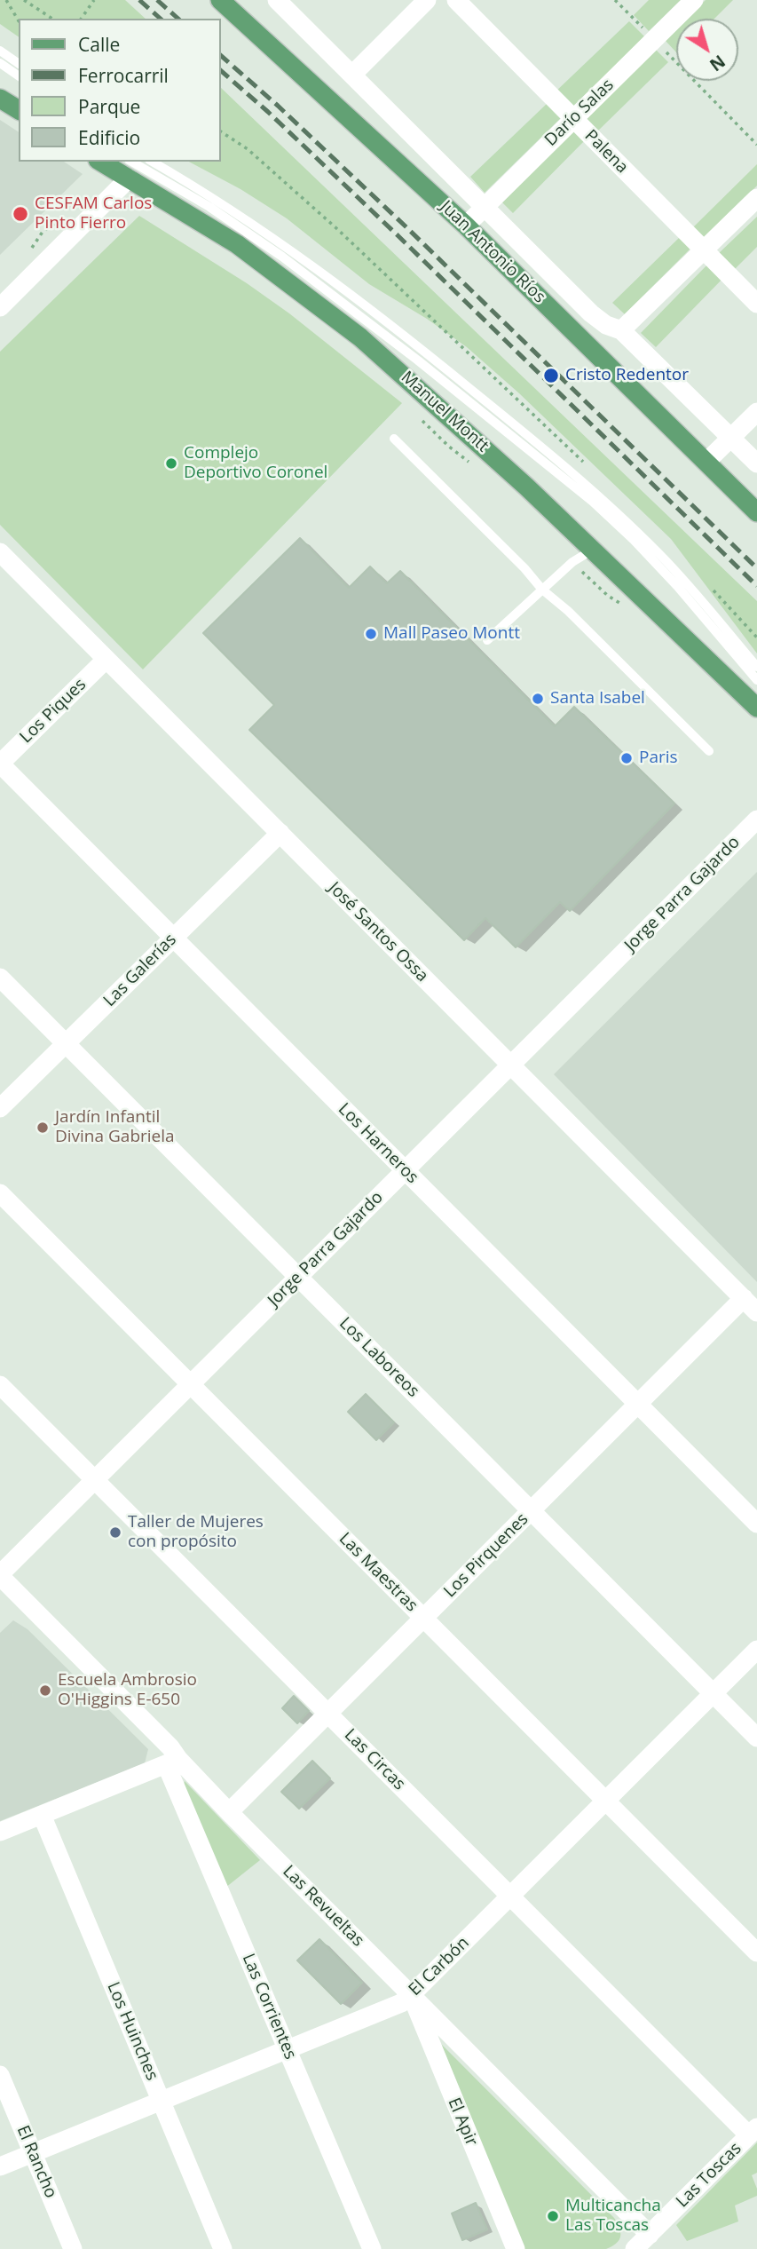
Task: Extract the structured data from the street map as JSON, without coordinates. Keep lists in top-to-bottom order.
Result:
{
  "streets": {
    "main road": ["Juan Antonio Ríos", "Manuel Montt"],
    "street": [
      "Darío Salas",
      "Palena",
      "Los Piques",
      "Jorge Parra Gajardo",
      "José Santos Ossa",
      "Las Galerías",
      "Los Harneros",
      "Los Laboreos",
      "Los Pirquenes",
      "Las Maestras",
      "Las Circas",
      "Las Revueltas",
      "El Carbón",
      "Las Corrientes",
      "Los Huinches",
      "El Apir",
      "El Rancho",
      "Las Toscas"
    ]
  },
  "crossings": [
    ["Darío Salas", "Palena"],
    ["Darío Salas", "Juan Antonio Ríos"],
    ["Los Piques", "José Santos Ossa"],
    ["Los Piques", "Los Harneros"],
    ["Jorge Parra Gajardo", "José Santos Ossa"],
    ["Jorge Parra Gajardo", "Los Harneros"],
    ["Jorge Parra Gajardo", "Los Laboreos"],
    ["Jorge Parra Gajardo", "Las Maestras"],
    ["Jorge Parra Gajardo", "Las Circas"],
    ["Jorge Parra Gajardo", "Las Revueltas"],
    ["José Santos Ossa", "Las Galerías"],
    ["José Santos Ossa", "Los Pirquenes"],
    ["Las Galerías", "Los Harneros"],
    ["Las Galerías", "Los Laboreos"],
    ["Los Harneros", "Los Pirquenes"],
    ["Los Laboreos", "Los Pirquenes"],
    ["Los Laboreos", "El Carbón"],
    ["Los Pirquenes", "Las Maestras"],
    ["Los Pirquenes", "Las Circas"],
    ["Los Pirquenes", "Las Revueltas"],
    ["Las Maestras", "El Carbón"],
    ["Las Circas", "El Carbón"],
    ["Las Circas", "Las Toscas"],
    ["Las Revueltas", "El Carbón"],
    ["Las Revueltas", "Las Corrientes"],
    ["Las Revueltas", "El Apir"],
    ["Las Revueltas", "Las Toscas"],
    ["El Carbón", "Las Corrientes"],
    ["El Carbón", "Los Huinches"],
    ["El Carbón", "El Apir"],
    ["El Carbón", "El Rancho"]
  ],
  "places": [
    "CESFAM Carlos Pinto Fierro",
    "Cristo Redentor",
    "Complejo Deportivo Coronel",
    "Mall Paseo Montt",
    "Santa Isabel",
    "Paris",
    "Jardín Infantil Divina Gabriela",
    "Taller de Mujeres con propósito",
    "Escuela Ambrosio O'Higgins E-650",
    "Multicancha Las Toscas"
  ],
  "legend": [
    "Calle",
    "Ferrocarril",
    "Parque",
    "Edificio"
  ],
  "north": "bottom right"
}
